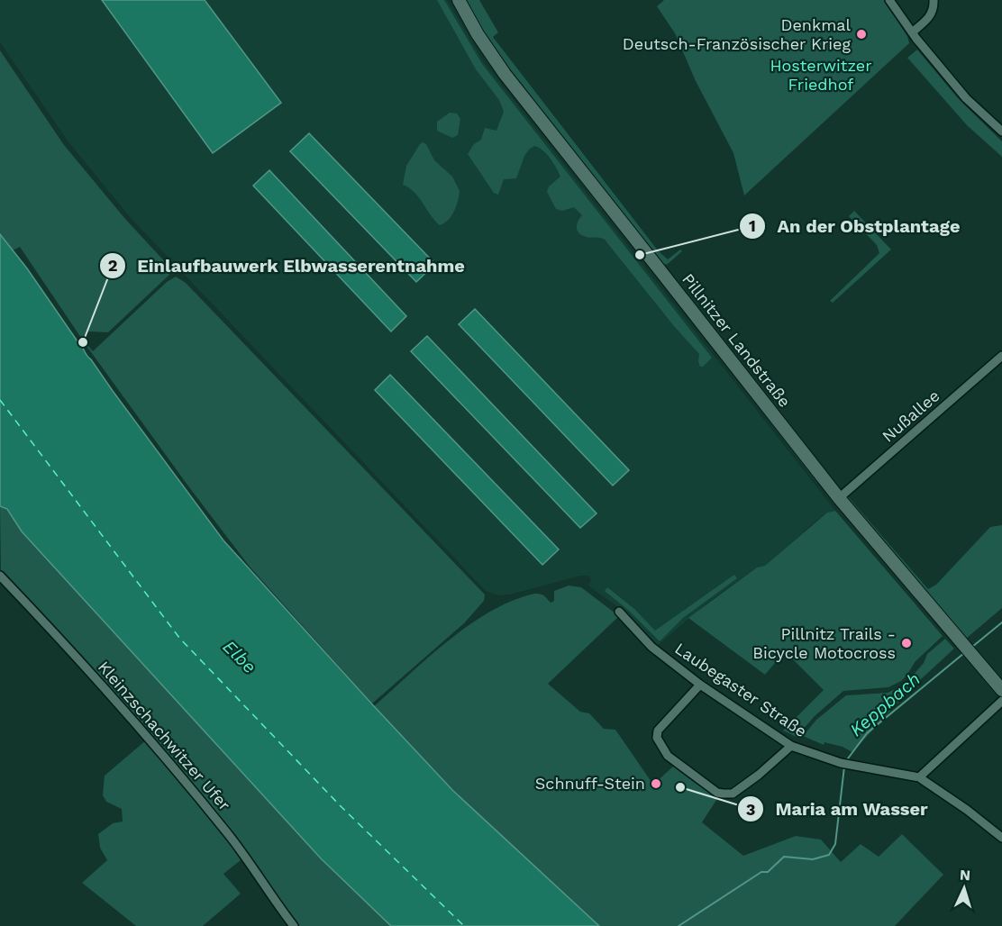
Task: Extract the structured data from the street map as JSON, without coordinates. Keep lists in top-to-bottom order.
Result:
{
  "streets": {
    "main road": ["Pillnitzer Landstraße"],
    "street": ["Nußallee", "Laubegaster Straße", "Kleinzschachwitzer Ufer"]
  },
  "crossings": [
    ["Pillnitzer Landstraße", "Nußallee"]
  ],
  "water": ["Elbe", "Keppbach"],
  "parks": ["Hosterwitzer Friedhof"],
  "places": [
    "Denkmal Deutsch-Französischer Krieg",
    "An der Obstplantage",
    "Einlaufbauwerk Elbwasserentnahme",
    "Pillnitz Trails - Bicycle Motocross",
    "Schnuff-Stein",
    "Maria am Wasser"
  ],
  "north": "top"
}
